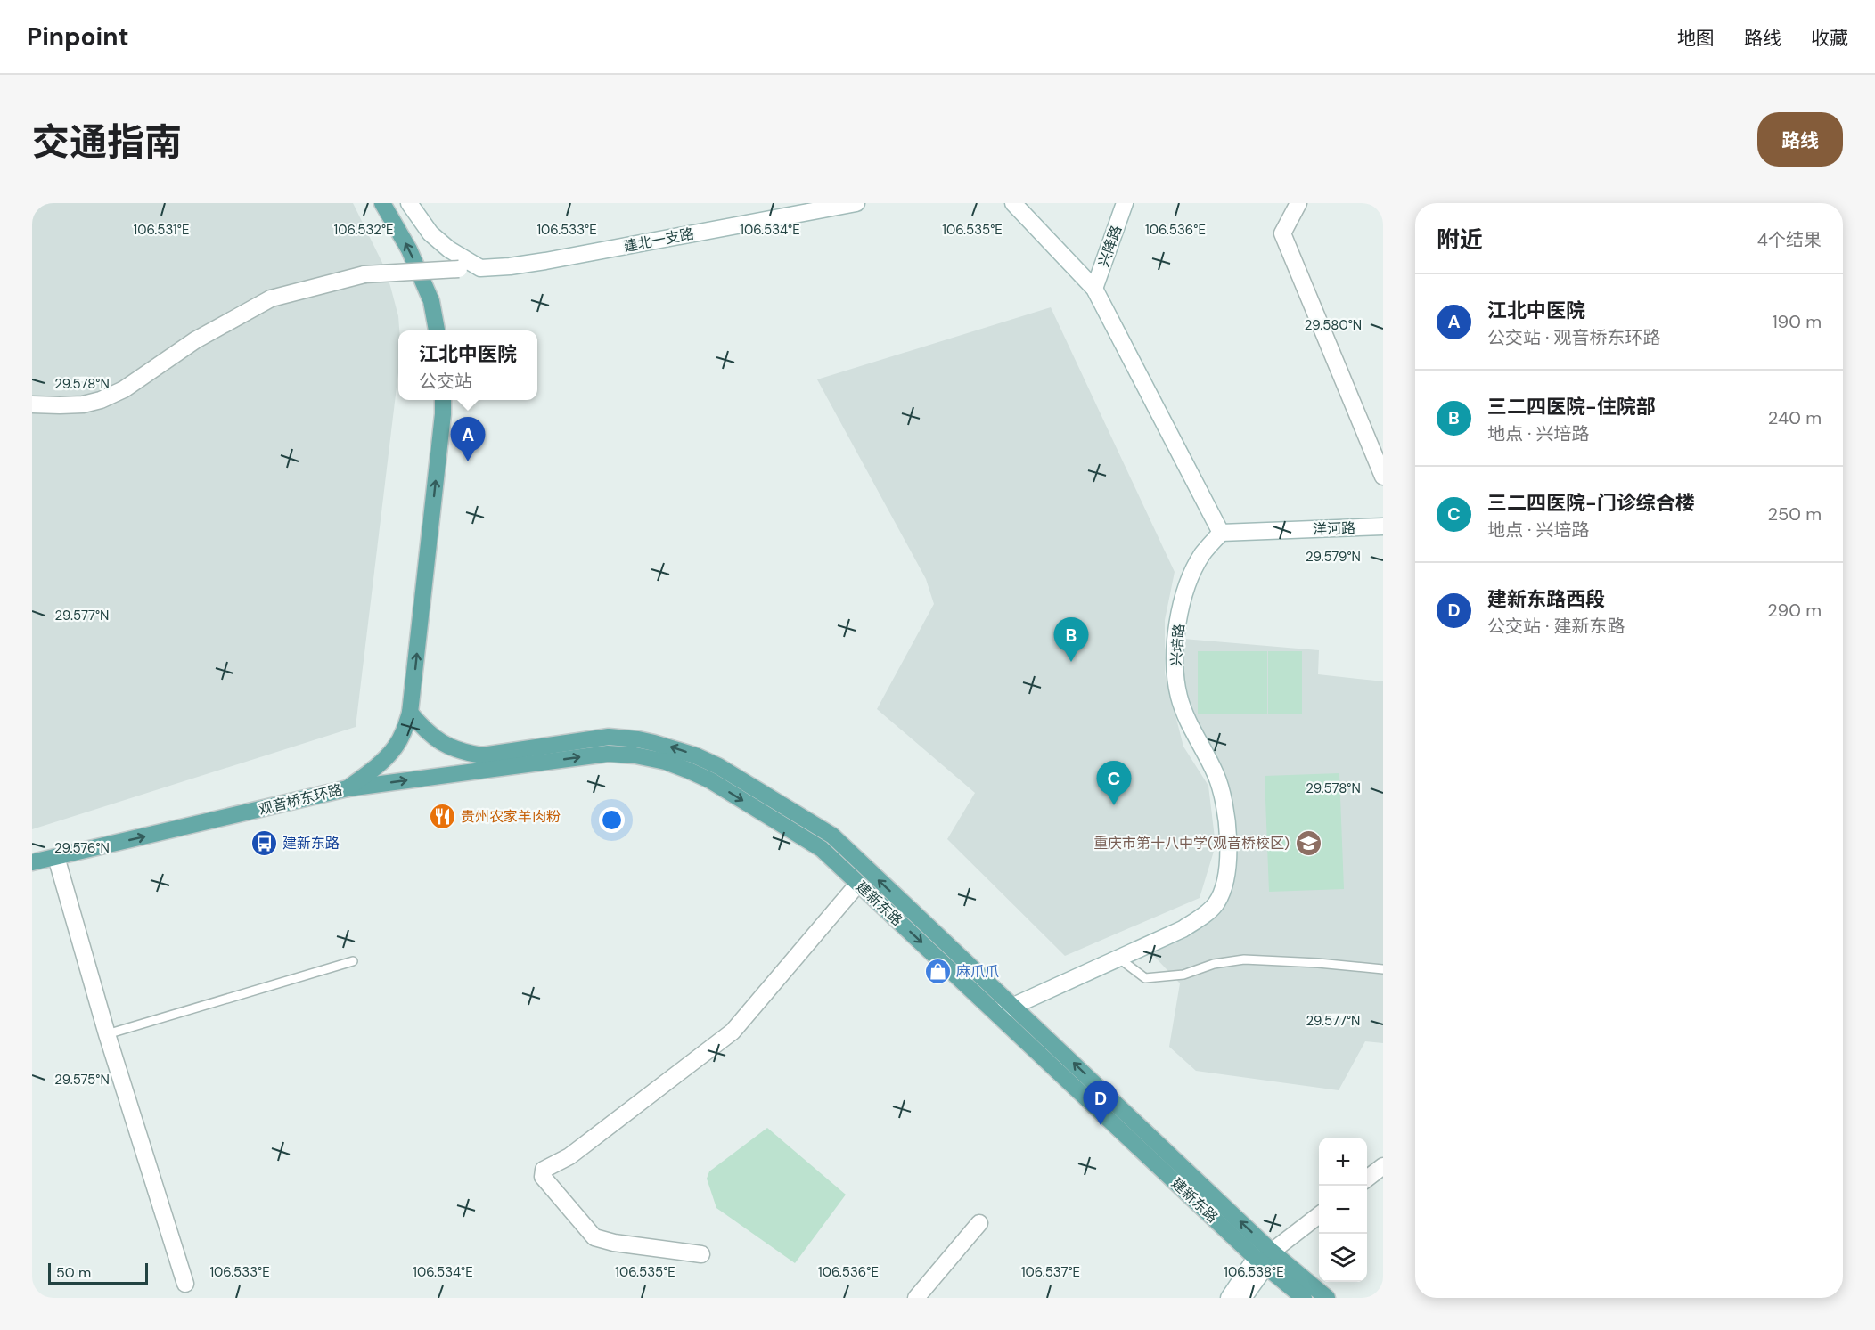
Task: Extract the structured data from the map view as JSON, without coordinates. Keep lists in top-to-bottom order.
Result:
{
  "streets": {
    "main road": ["观音桥东环路", "建新东路"],
    "street": [
      "建北一支路",
      "兴降路",
      "洋河路",
      "兴培路"
    ]
  },
  "crossings": [
    ["洋河路", "兴培路"],
    ["兴培路", "建新东路"],
    ["观音桥东环路", "建新东路"]
  ],
  "one_way": ["观音桥东环路"],
  "places": {
    "restaurant": ["贵州农家羊肉粉"],
    "bus stop": ["建新东路"],
    "school or university": ["重庆市第十八中学(观音桥校区)"],
    "shop": ["麻爪爪"]
  },
  "scale_bar": "50 m",
  "page": {
    "header": "Pinpoint",
    "nav": ["地图", "路线", "收藏"],
    "title": "交通指南",
    "buttons": "路线",
    "heading": ["附近", "4个结果"],
    "list": [
      {
        "mark": "A",
        "name": "江北中医院",
        "note": "公交站 · 观音桥东环路",
        "value": "190 m"
      },
      {
        "mark": "B",
        "name": "三二四医院-住院部",
        "note": "地点 · 兴培路",
        "value": "240 m"
      },
      {
        "mark": "C",
        "name": "三二四医院-门诊综合楼",
        "note": "地点 · 兴培路",
        "value": "250 m"
      },
      {
        "mark": "D",
        "name": "建新东路西段",
        "note": "公交站 · 建新东路",
        "value": "290 m"
      }
    ],
    "popup": ["江北中医院", "公交站"],
    "pins": [
      "A",
      "B",
      "C",
      "D"
    ],
    "map_buttons": ["+", "−"],
    "scale": "50 m"
  },
  "coordinates": [
    "106.531°E",
    "106.532°E",
    "106.533°E",
    "106.534°E",
    "106.535°E",
    "106.536°E",
    "29.580°N",
    "29.578°N",
    "29.579°N",
    "29.577°N",
    "29.576°N",
    "29.575°N",
    "106.537°E",
    "106.538°E"
  ]
}
